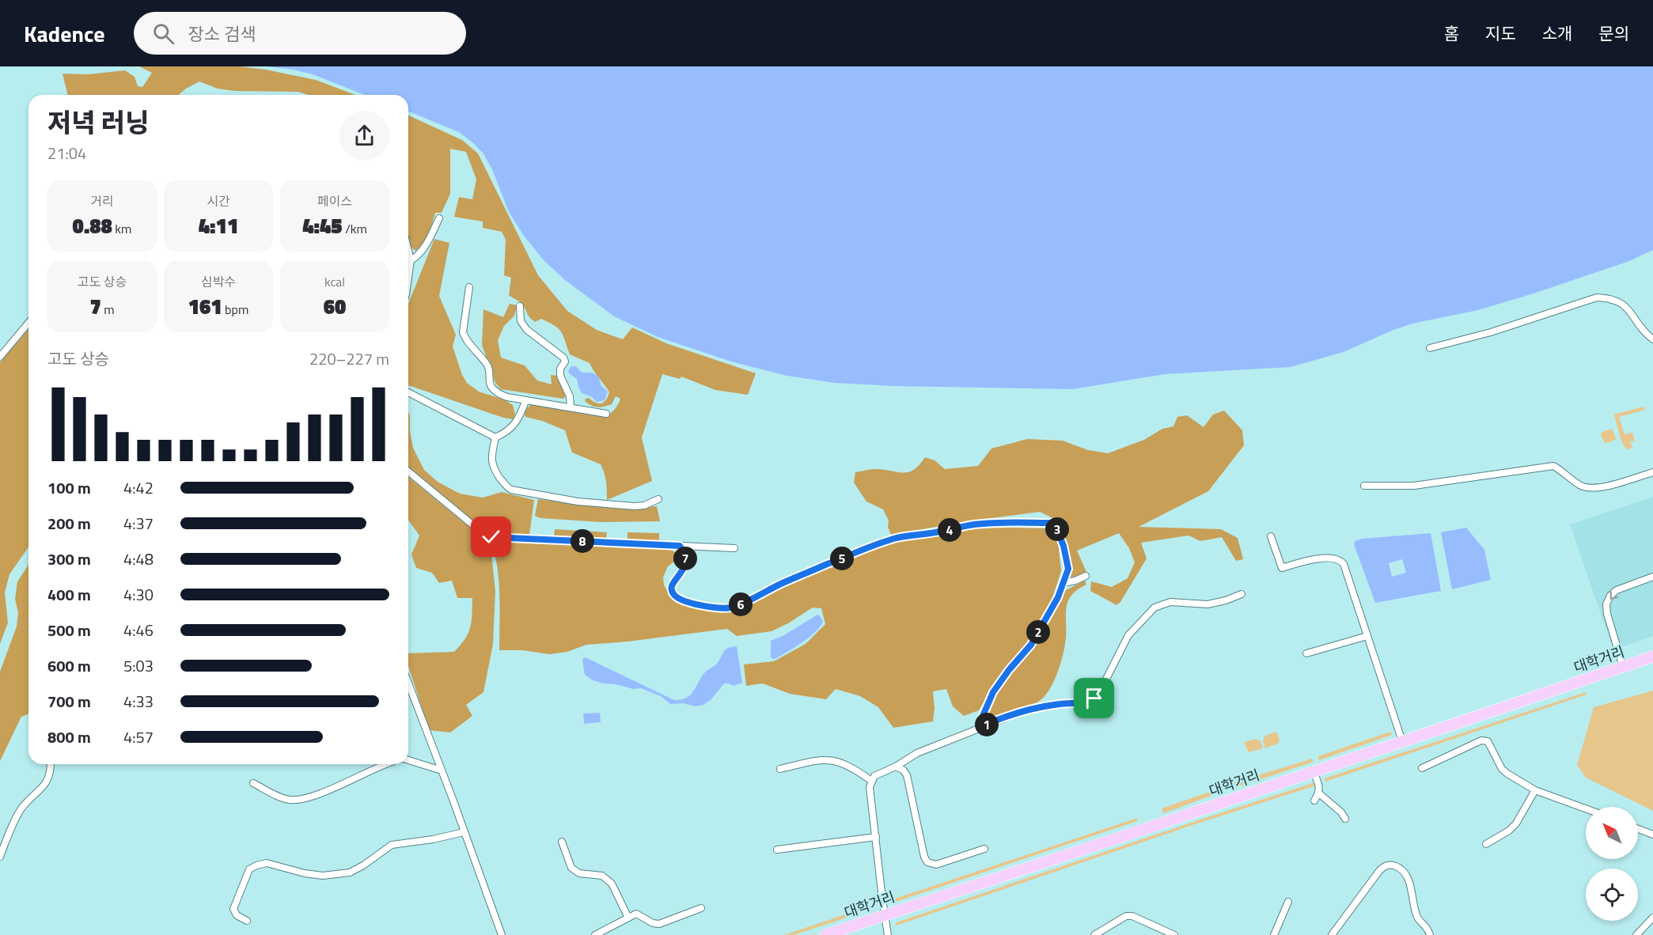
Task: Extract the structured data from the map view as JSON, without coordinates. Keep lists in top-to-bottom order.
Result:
{
  "streets": {
    "main road": ["대학거리"]
  },
  "north": "top left",
  "page": {
    "header": "Kadence",
    "search": "장소 검색",
    "nav": [
      "홈",
      "지도",
      "소개",
      "문의"
    ],
    "heading": ["저녁 러닝", "21:04"],
    "stats": [
      ["거리", "0.88 km"],
      ["시간", "4:11"],
      ["페이스", "4:45 /km"],
      ["고도 상승", "7 m"],
      ["심박수", "161 bpm"],
      ["kcal", "60"]
    ],
    "chart": ["고도 상승", "220–227 m"],
    "list": [
      {
        "name": "100 m",
        "note": "4:42"
      },
      {
        "name": "200 m",
        "note": "4:37"
      },
      {
        "name": "300 m",
        "note": "4:48"
      },
      {
        "name": "400 m",
        "note": "4:30"
      },
      {
        "name": "500 m",
        "note": "4:46"
      },
      {
        "name": "600 m",
        "note": "5:03"
      },
      {
        "name": "700 m",
        "note": "4:33"
      },
      {
        "name": "800 m",
        "note": "4:57"
      }
    ],
    "pins": [
      "3",
      "4",
      "8",
      "5",
      "7",
      "6",
      "2",
      "1"
    ]
  }
}
